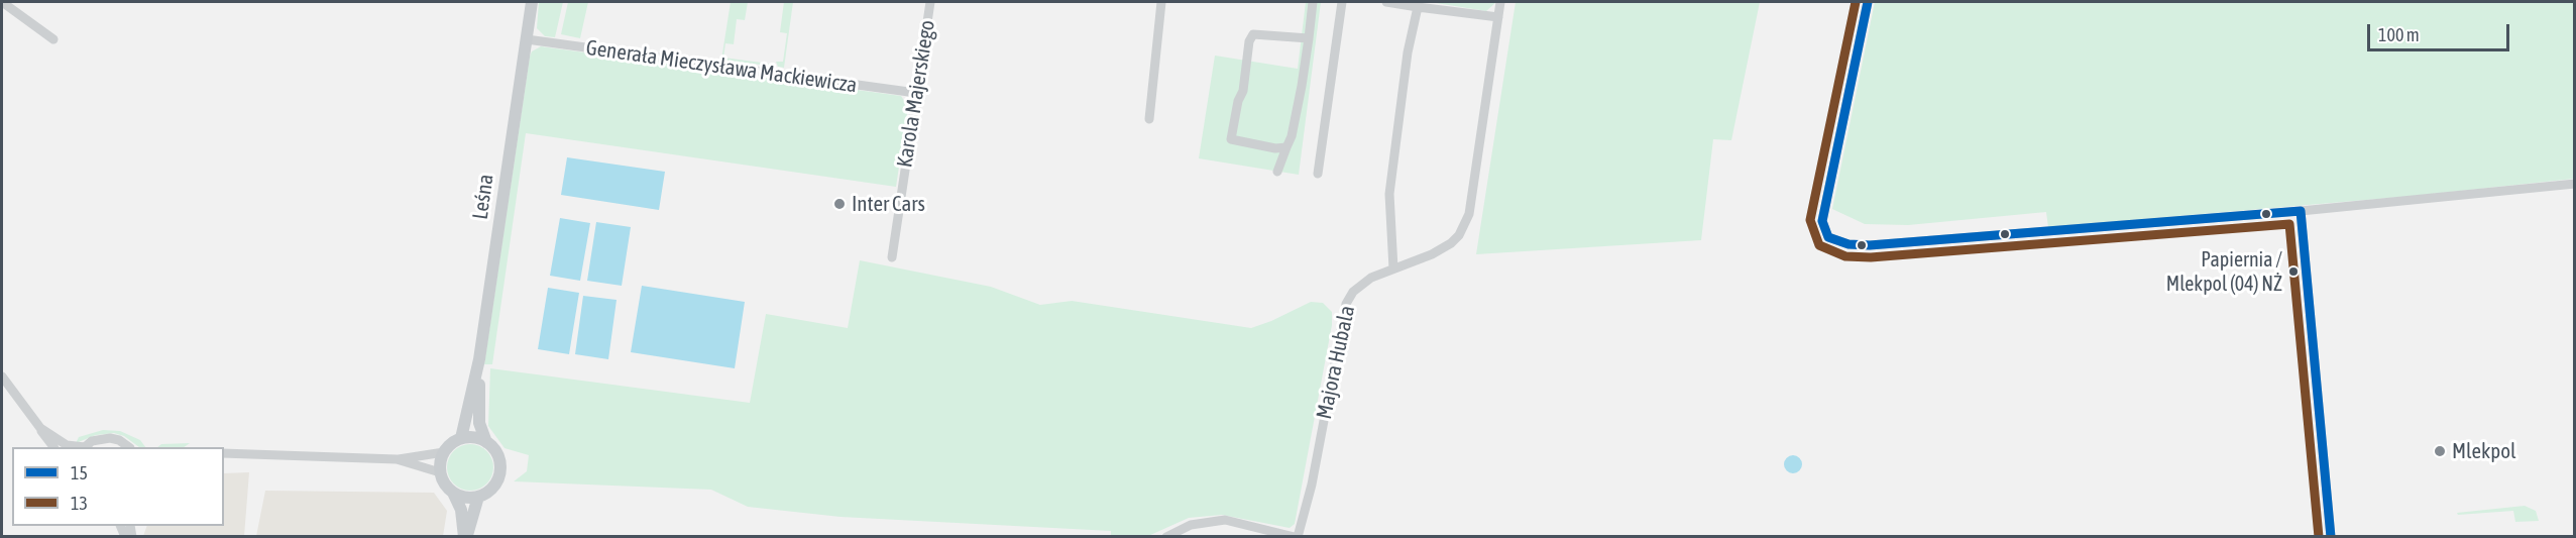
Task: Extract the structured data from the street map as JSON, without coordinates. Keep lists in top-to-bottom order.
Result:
{
  "streets": {
    "main road": ["Leśna"],
    "street": ["Generała Mieczysława Mackiewicza", "Karola Majerskiego", "Majora Hubala"]
  },
  "crossings": [
    ["Generała Mieczysława Mackiewicza", "Karola Majerskiego"],
    ["Generała Mieczysława Mackiewicza", "Leśna"]
  ],
  "places": ["Inter Cars", "Papiernia / Mlekpol (04) NŻ", "Mlekpol"],
  "lines": ["transit line 15", "transit line 13"],
  "legend": ["15", "13"],
  "scale_bar": "100 m"
}
